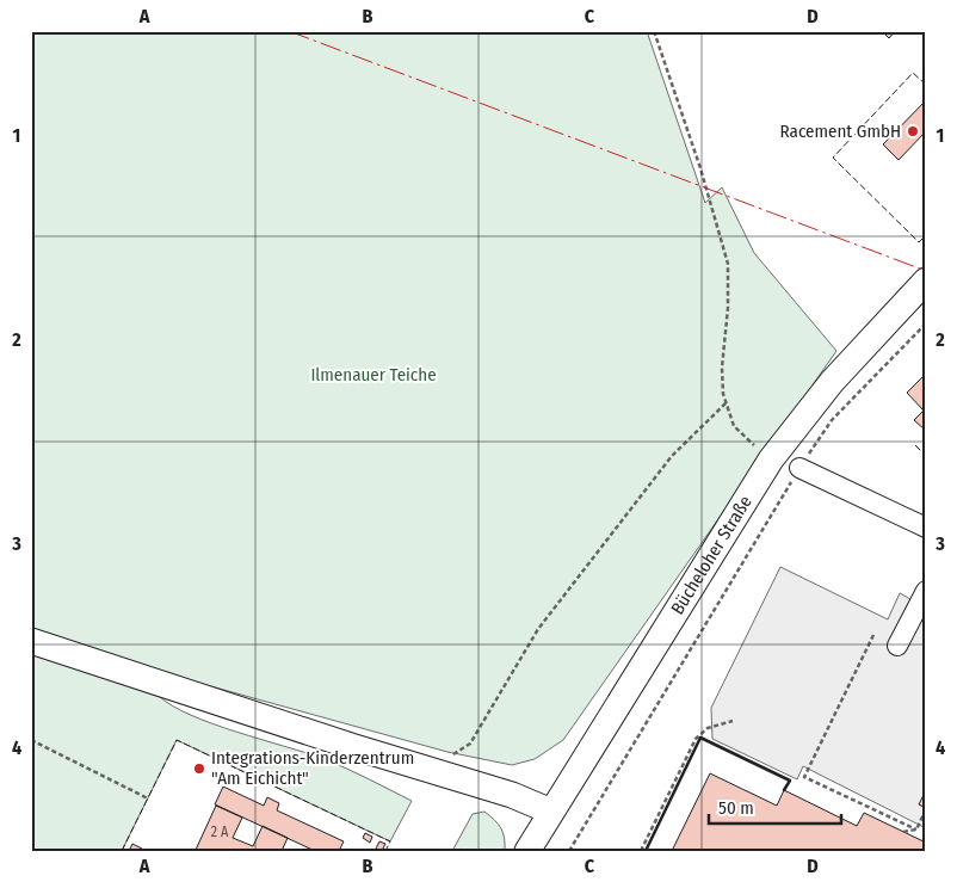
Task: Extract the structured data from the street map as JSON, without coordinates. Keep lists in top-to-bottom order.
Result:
{
  "streets": {
    "main road": ["Bücheloher Straße"]
  },
  "parks": ["Ilmenauer Teiche"],
  "places": ["Racement GmbH", "Integrations-Kinderzentrum \"Am Eichicht\""],
  "house_numbers": ["2 A"],
  "scale_bar": "50 m",
  "grid": {
    "columns": [
      "A",
      "B",
      "C",
      "D"
    ],
    "rows": [
      "1",
      "2",
      "3",
      "4"
    ]
  }
}
